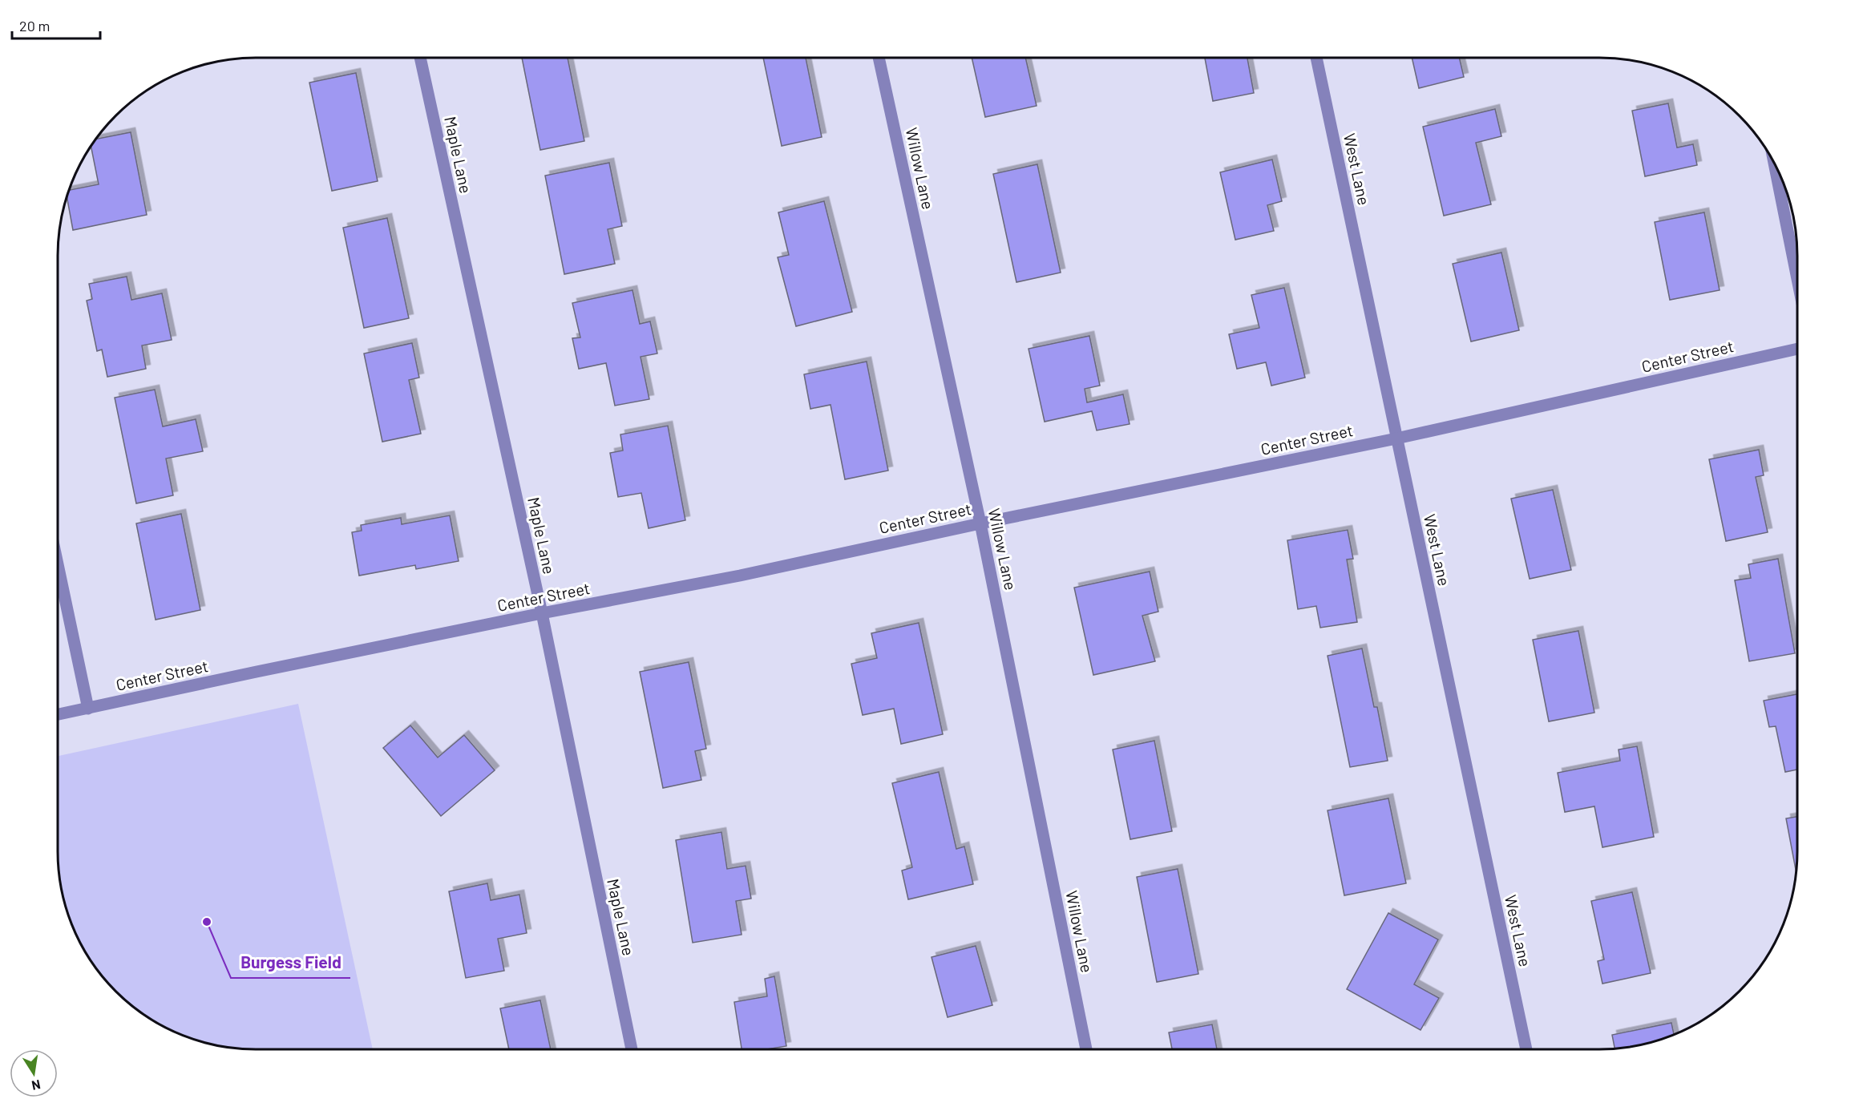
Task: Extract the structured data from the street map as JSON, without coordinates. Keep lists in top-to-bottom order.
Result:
{
  "streets": {
    "street": [
      "Maple Lane",
      "Willow Lane",
      "West Lane",
      "Center Street"
    ]
  },
  "crossings": [
    ["Maple Lane", "Center Street"],
    ["Willow Lane", "Center Street"],
    ["West Lane", "Center Street"]
  ],
  "places": ["Burgess Field"],
  "scale_bar": "20 m",
  "north": "bottom"
}
